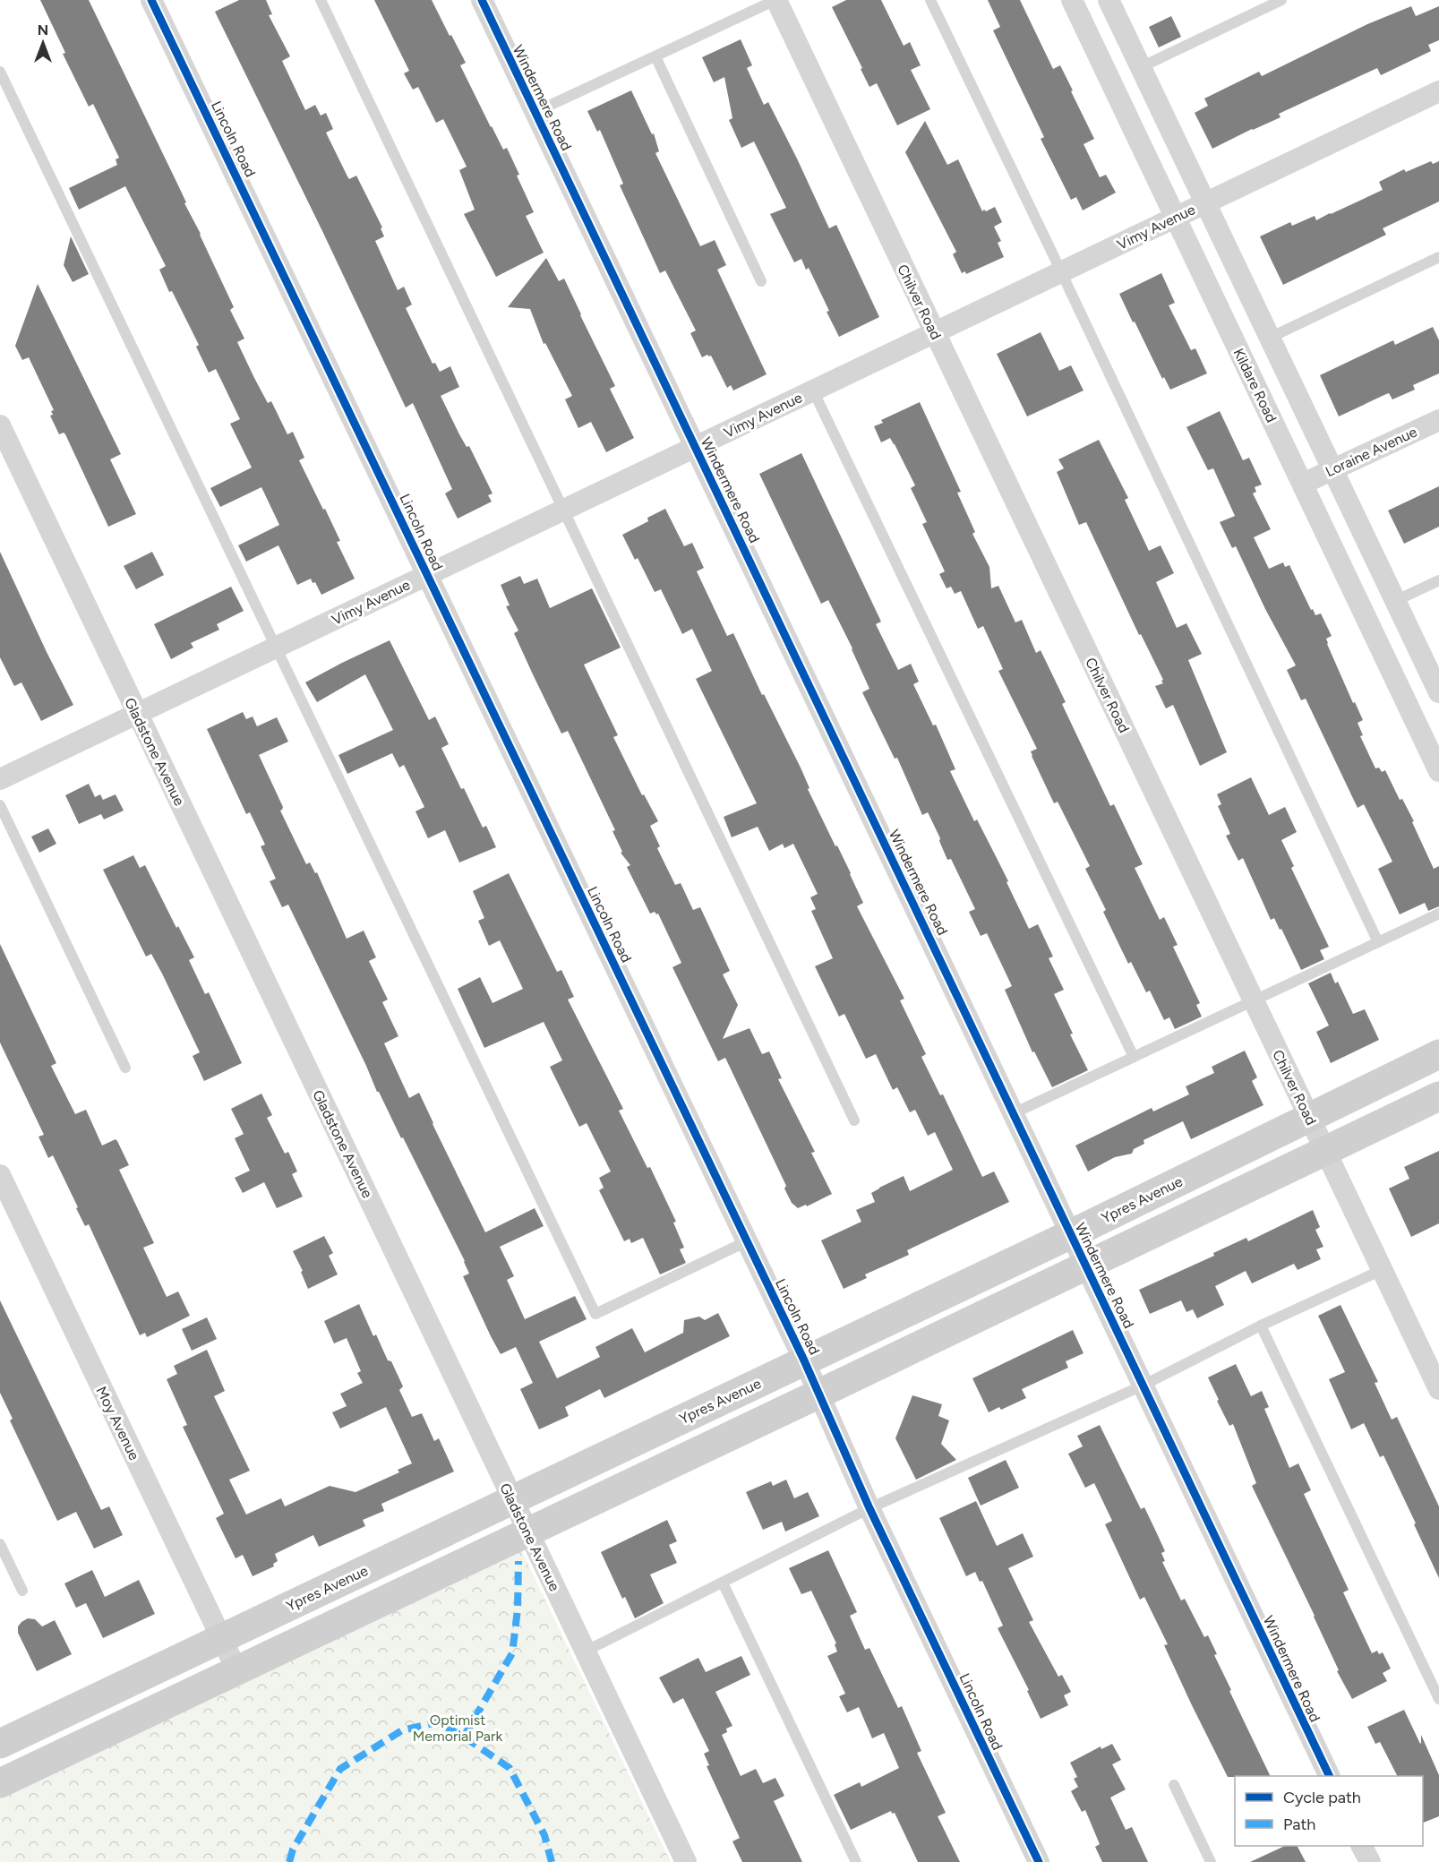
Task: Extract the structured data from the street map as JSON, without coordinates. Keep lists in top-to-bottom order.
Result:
{
  "streets": {
    "main road": ["Ypres Avenue"],
    "street": [
      "Windermere Road",
      "Lincoln Road",
      "Vimy Avenue",
      "Chilver Road",
      "Kildare Road",
      "Loraine Avenue",
      "Gladstone Avenue",
      "Moy Avenue"
    ]
  },
  "crossings": [
    ["Windermere Road", "Vimy Avenue"],
    ["Windermere Road", "Ypres Avenue"],
    ["Lincoln Road", "Vimy Avenue"],
    ["Lincoln Road", "Ypres Avenue"],
    ["Vimy Avenue", "Chilver Road"],
    ["Vimy Avenue", "Kildare Road"],
    ["Vimy Avenue", "Gladstone Avenue"],
    ["Chilver Road", "Ypres Avenue"],
    ["Kildare Road", "Loraine Avenue"],
    ["Gladstone Avenue", "Ypres Avenue"],
    ["Ypres Avenue", "Moy Avenue"]
  ],
  "parks": ["Optimist Memorial Park"],
  "legend": ["Cycle path", "Path"],
  "north": "top"
}
